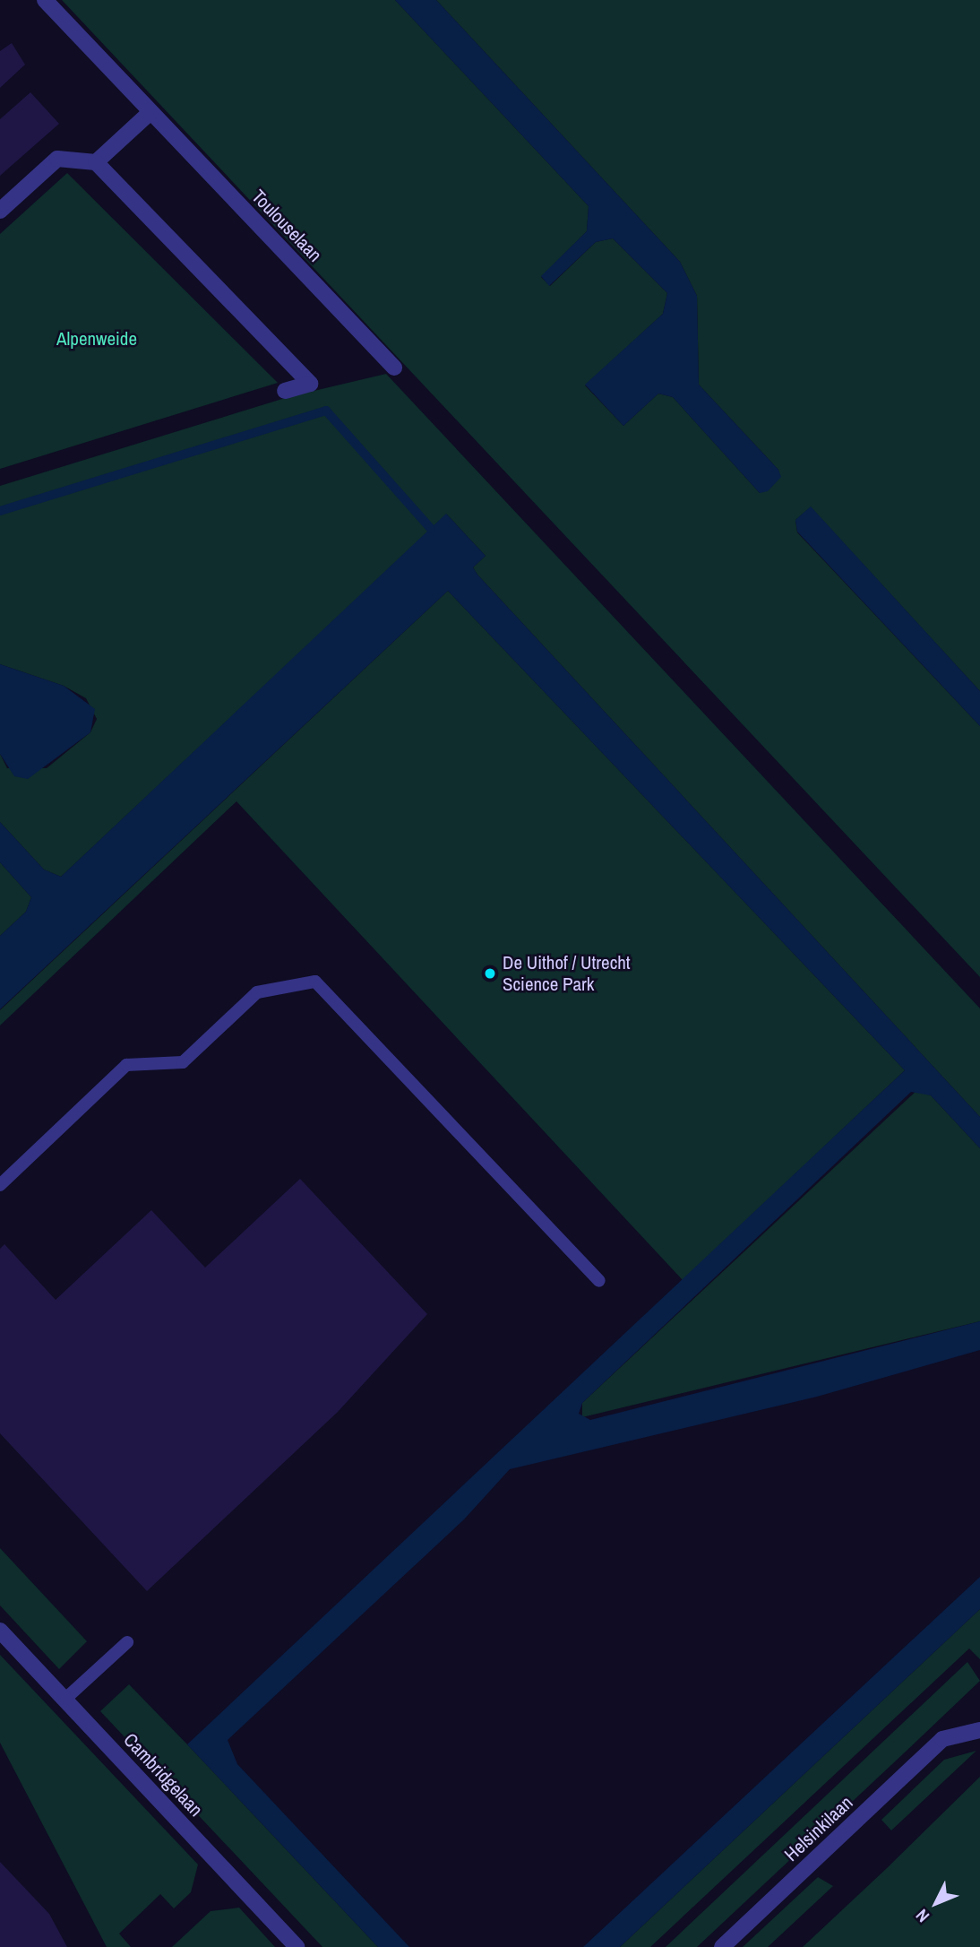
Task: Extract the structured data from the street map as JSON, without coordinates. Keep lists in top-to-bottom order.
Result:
{
  "streets": {
    "street": ["Toulouselaan", "Cambridgelaan", "Helsinkilaan"]
  },
  "parks": ["Alpenweide"],
  "places": ["De Uithof / Utrecht Science Park"],
  "north": "bottom left"
}
